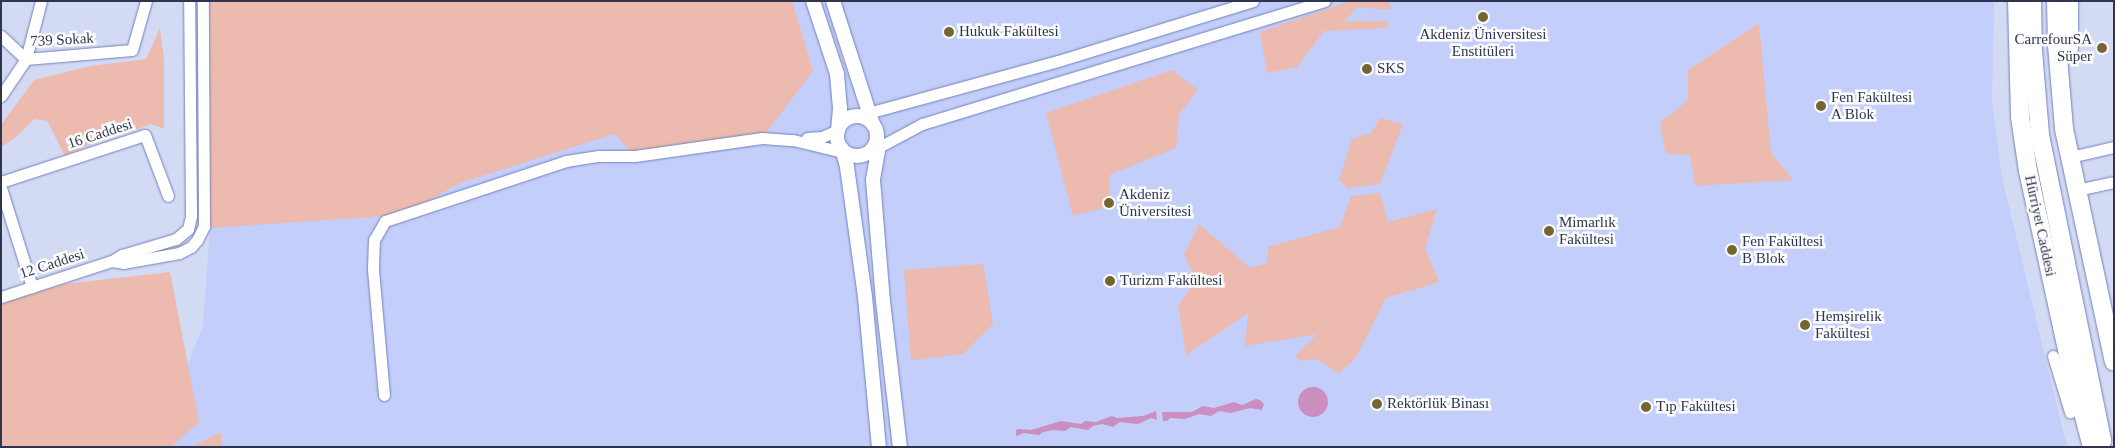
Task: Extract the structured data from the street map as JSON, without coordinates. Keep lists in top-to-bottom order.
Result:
{
  "streets": {
    "highway": ["Hürriyet Caddesi"],
    "street": ["739 Sokak", "16 Caddesi", "12 Caddesi"]
  },
  "places": [
    "Akdeniz Üniversitesi Enstitüleri",
    "Hukuk Fakültesi",
    "CarrefourSA Süper",
    "SKS",
    "Fen Fakültesi A Blok",
    "Akdeniz Üniversitesi",
    "Mimarlık Fakültesi",
    "Fen Fakültesi B Blok",
    "Turizm Fakültesi",
    "Hemşirelik Fakültesi",
    "Rektörlük Binası",
    "Tıp Fakültesi"
  ]
}
